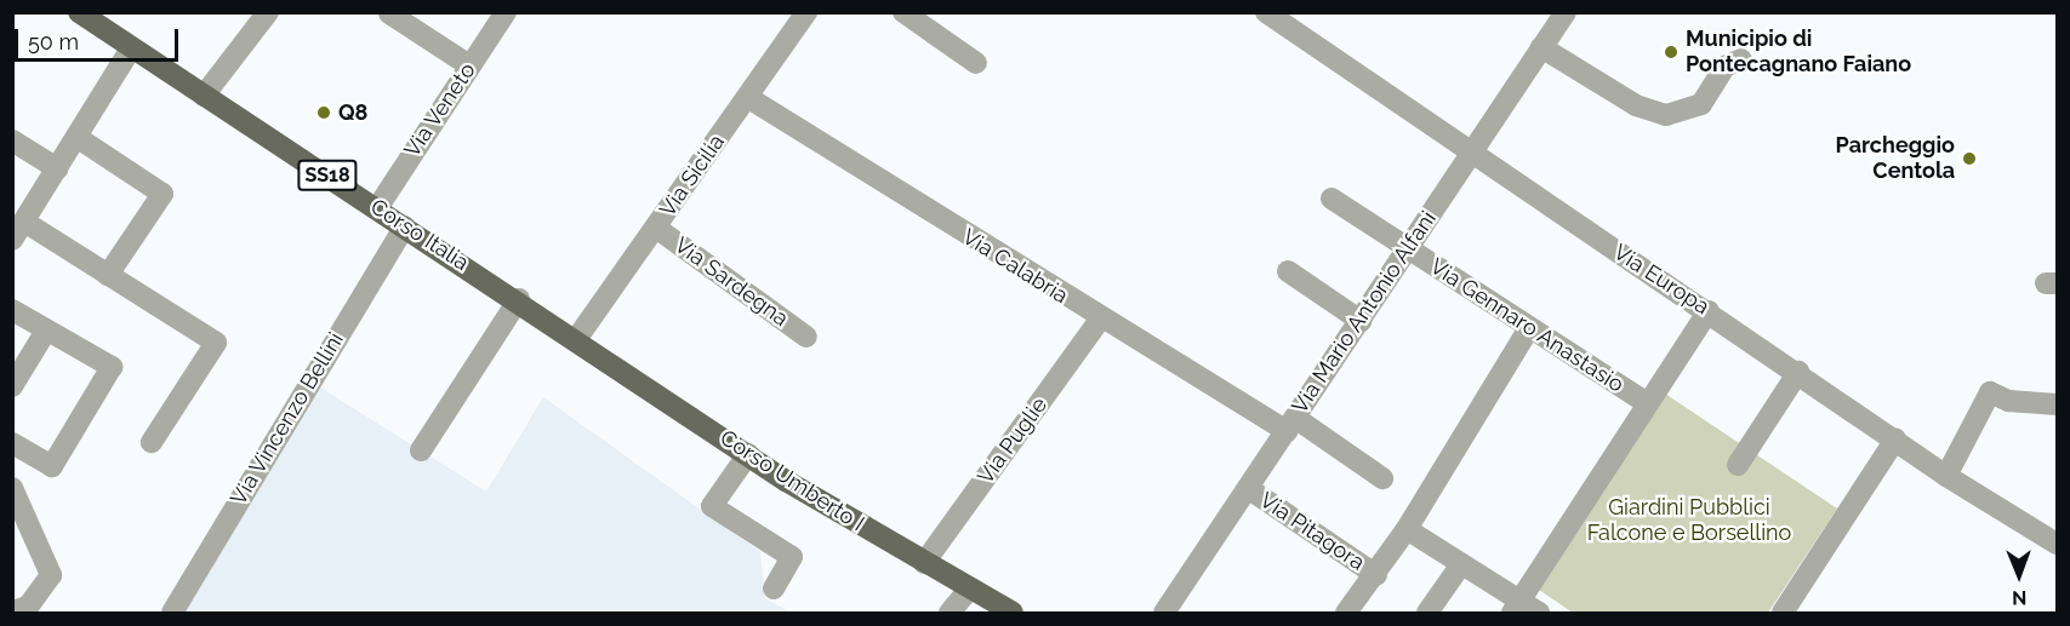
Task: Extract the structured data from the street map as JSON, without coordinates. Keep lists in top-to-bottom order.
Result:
{
  "streets": {
    "main road": ["SS18", "Corso Italia", "Corso Umberto I"],
    "street": [
      "Via Veneto",
      "Via Sicilia",
      "Via Calabria",
      "Via Europa",
      "Via Sardegna",
      "Via Mario Antonio Alfani",
      "Via Gennaro Anastasio",
      "Via Vincenzo Bellini",
      "Via Puglie",
      "Via Pitagora"
    ]
  },
  "crossings": [
    ["Via Veneto", "Corso Italia"],
    ["Via Sicilia", "Corso Italia"],
    ["Via Sicilia", "Via Calabria"],
    ["Via Sicilia", "Via Sardegna"],
    ["Via Sicilia", "Corso Umberto I"],
    ["Corso Italia", "Via Vincenzo Bellini"],
    ["Corso Italia", "Corso Umberto I"],
    ["Via Calabria", "Via Mario Antonio Alfani"],
    ["Via Calabria", "Via Puglie"],
    ["Via Europa", "Via Mario Antonio Alfani"],
    ["Via Mario Antonio Alfani", "Via Gennaro Anastasio"],
    ["Via Mario Antonio Alfani", "Via Pitagora"],
    ["Via Puglie", "Corso Umberto I"]
  ],
  "parks": ["Giardini Pubblici Falcone e Borsellino"],
  "places": ["Municipio di Pontecagnano Faiano", "Q8", "Parcheggio Centola"],
  "scale_bar": "50 m",
  "north": "bottom"
}
